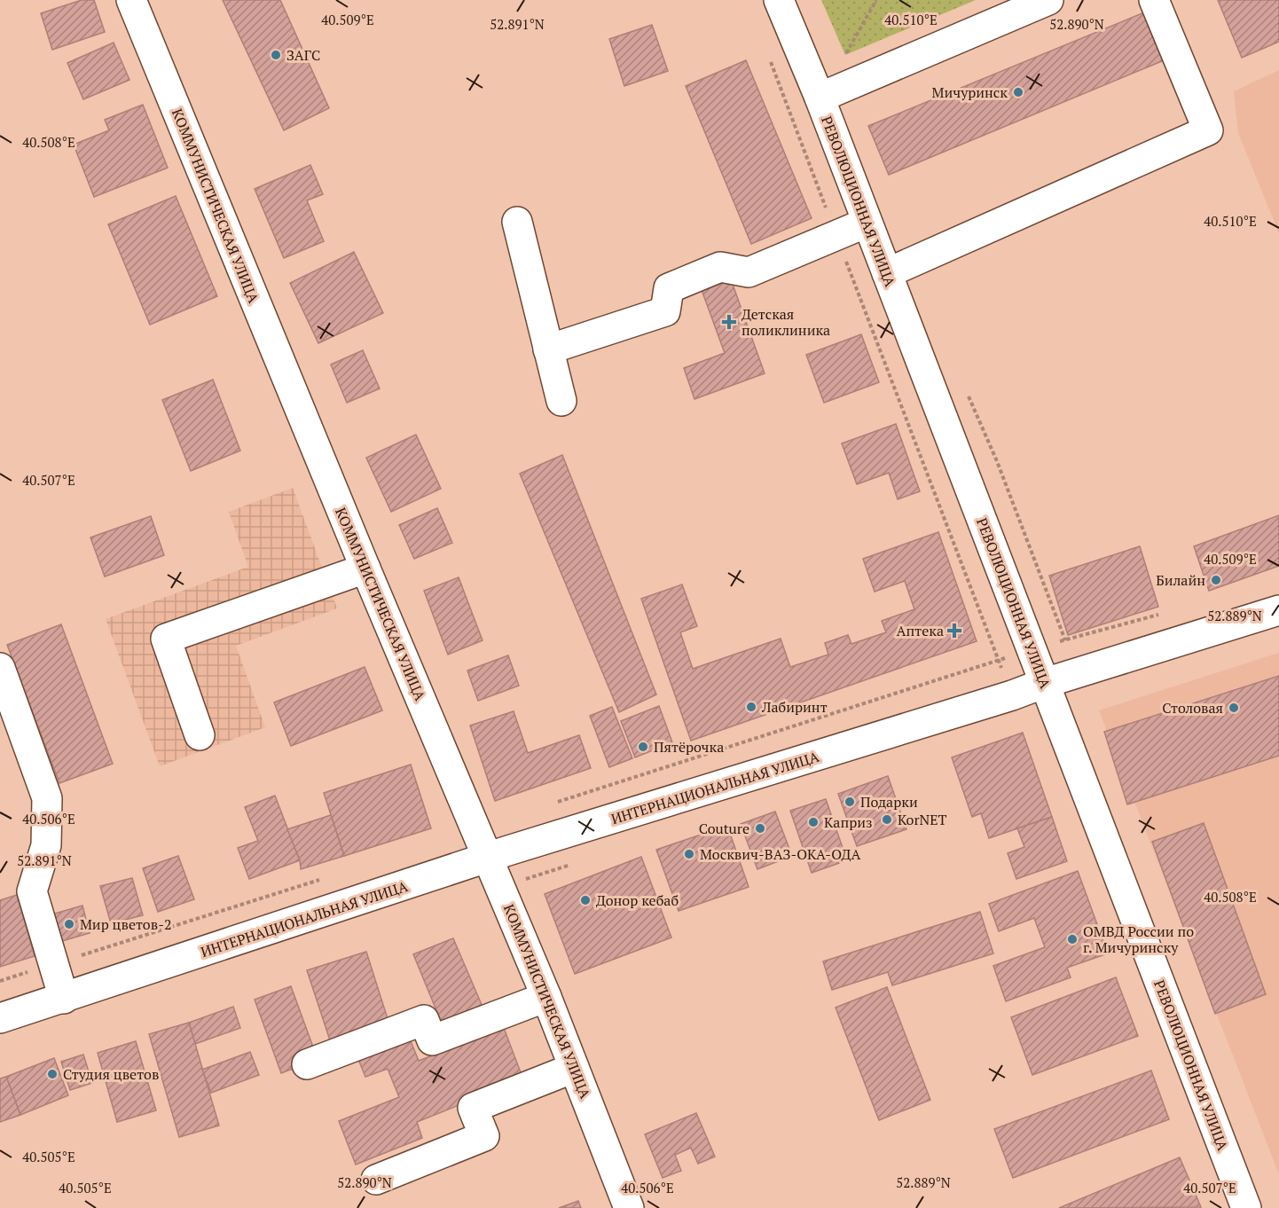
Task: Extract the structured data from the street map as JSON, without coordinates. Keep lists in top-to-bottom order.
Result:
{
  "streets": {
    "street": ["РЕВОЛЮЦИОННАЯ УЛИЦА", "КОММУНИСТИЧЕСКАЯ УЛИЦА", "ИНТЕРНАЦИОНАЛЬНАЯ УЛИЦА"]
  },
  "crossings": [
    ["РЕВОЛЮЦИОННАЯ УЛИЦА", "ИНТЕРНАЦИОНАЛЬНАЯ УЛИЦА"],
    ["КОММУНИСТИЧЕСКАЯ УЛИЦА", "ИНТЕРНАЦИОНАЛЬНАЯ УЛИЦА"]
  ],
  "places": {
    "other": [
      "ЗАГС",
      "Мичуринск",
      "Билайн",
      "Лабиринт",
      "Столовая",
      "Пятёрочка",
      "Подарки",
      "KorNET",
      "Каприз",
      "Couture",
      "Москвич-ВАЗ-ОКА-ОДА",
      "Донор кебаб",
      "Мир цветов-2",
      "ОМВД России по г. Мичуринску",
      "Студия цветов"
    ],
    "health": ["Детская поликлиника", "Аптека"]
  },
  "coordinates": [
    "40.509°E",
    "40.510°E",
    "52.891°N",
    "52.890°N",
    "40.508°E",
    "40.507°E",
    "52.889°N",
    "40.506°E",
    "40.505°E"
  ]
}
